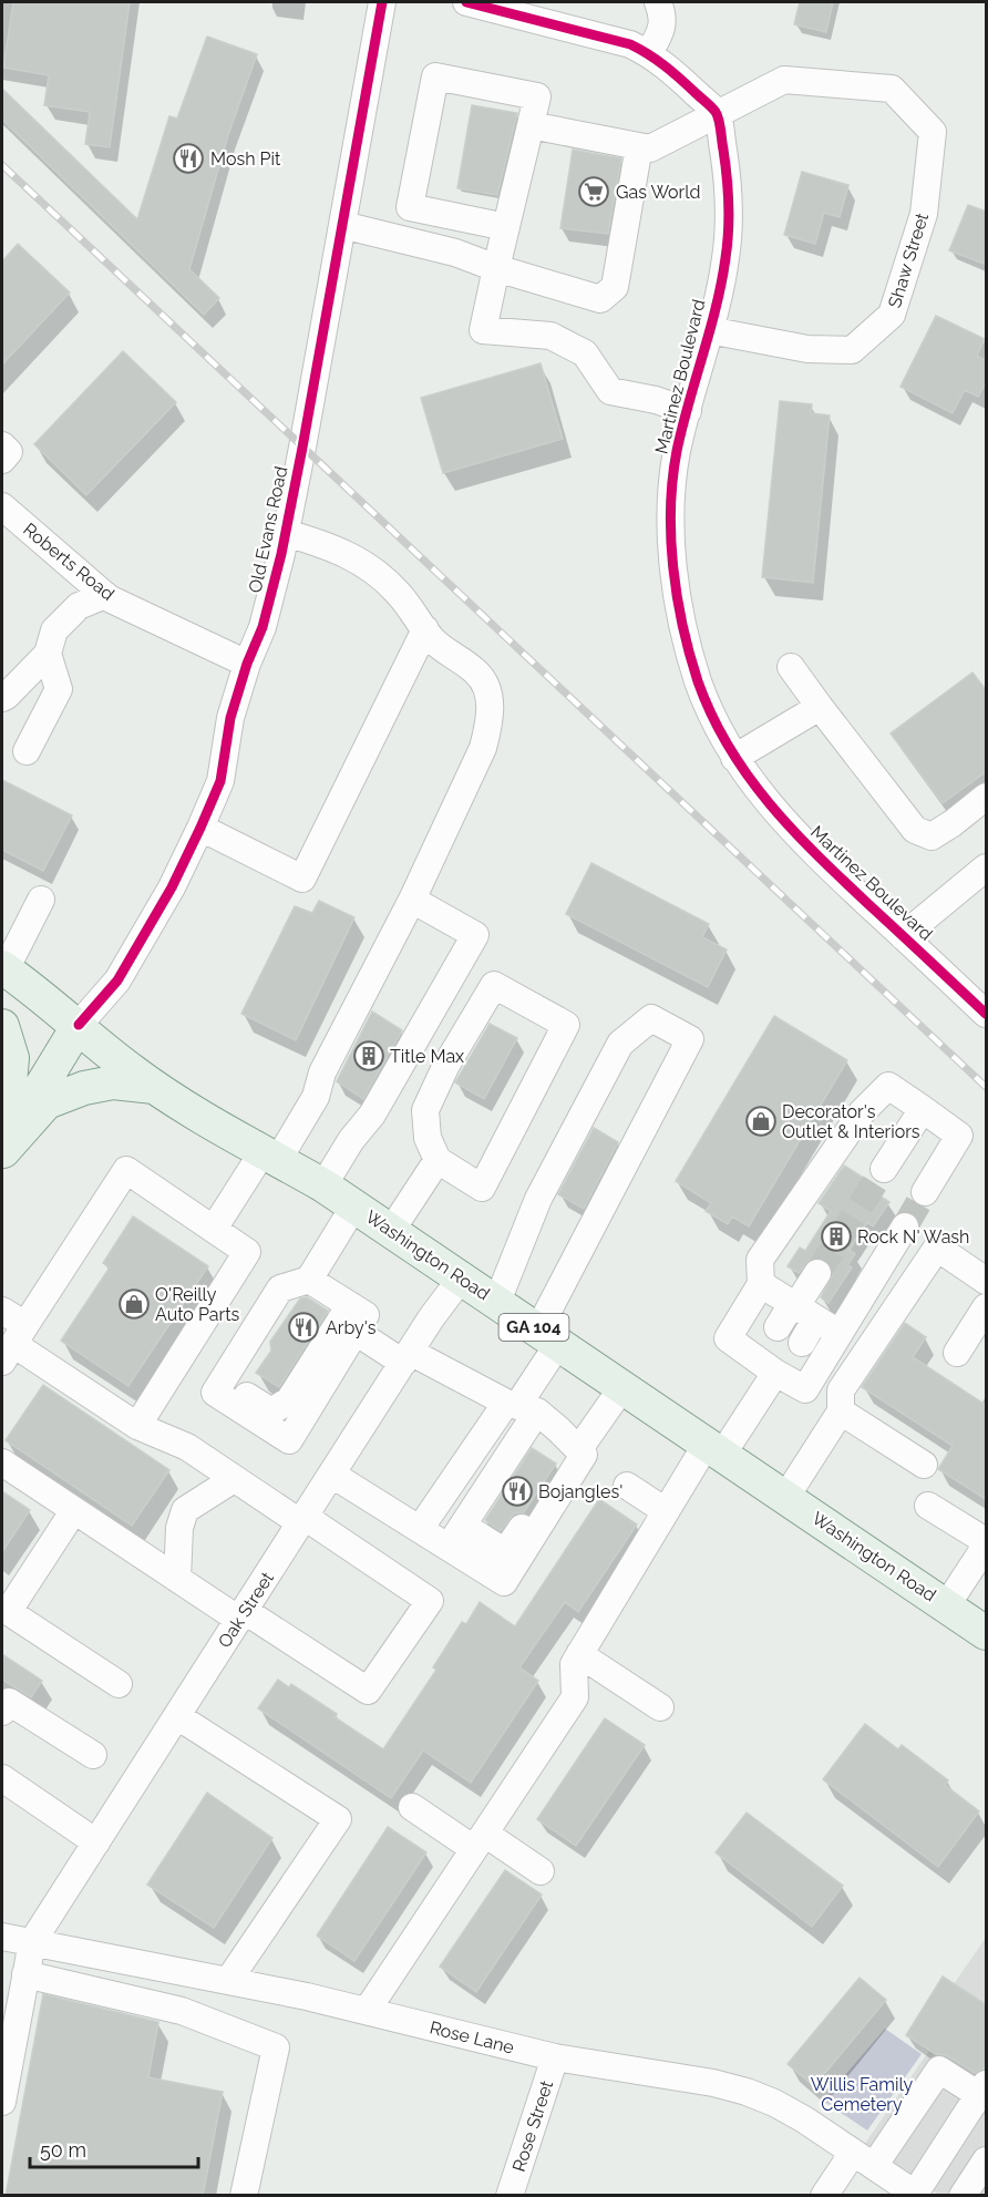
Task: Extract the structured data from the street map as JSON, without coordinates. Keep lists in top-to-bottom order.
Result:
{
  "streets": {
    "main road": ["Washington Road", "GA 104"],
    "street": [
      "Shaw Street",
      "Martinez Boulevard",
      "Old Evans Road",
      "Roberts Road",
      "Oak Street",
      "Rose Lane",
      "Rose Street"
    ]
  },
  "crossings": [
    ["Shaw Street", "Martinez Boulevard"],
    ["Old Evans Road", "Roberts Road"],
    ["Old Evans Road", "Washington Road"],
    ["Washington Road", "Oak Street"],
    ["Oak Street", "Rose Lane"],
    ["Rose Lane", "Rose Street"]
  ],
  "parks": ["Willis Family Cemetery"],
  "places": {
    "restaurant": ["Mosh Pit", "Arby's", "Bojangles'"],
    "supermarket": ["Gas World"],
    "building": ["Title Max", "Rock N' Wash"],
    "shop": ["Decorator's Outlet & Interiors", "O'Reilly Auto Parts"]
  },
  "scale_bar": "50 m"
}
